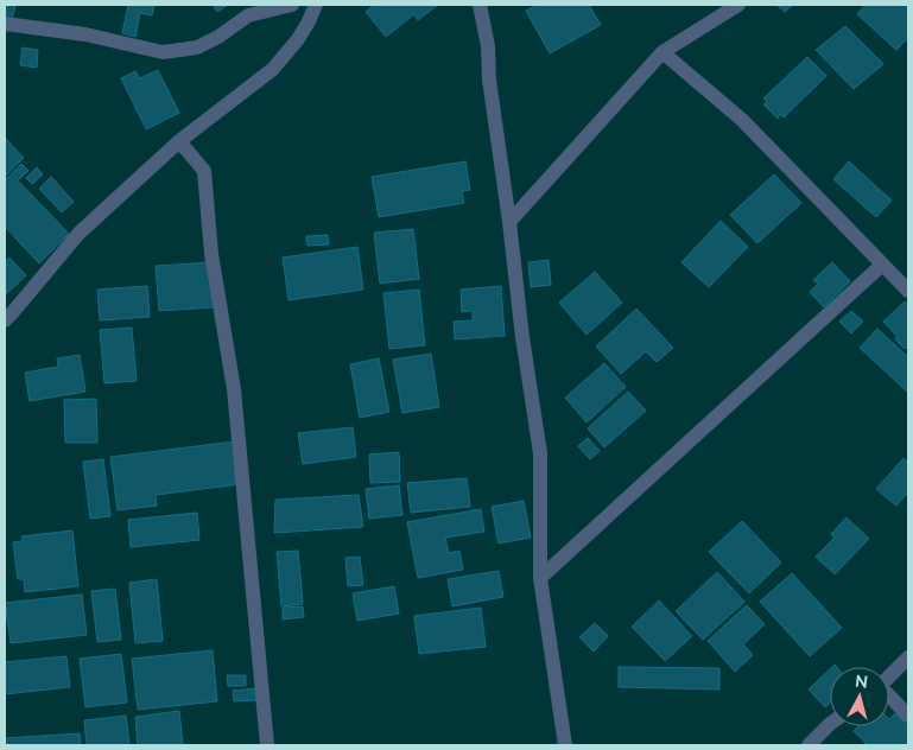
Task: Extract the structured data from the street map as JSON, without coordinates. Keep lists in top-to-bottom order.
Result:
{
  "north": "top"
}
